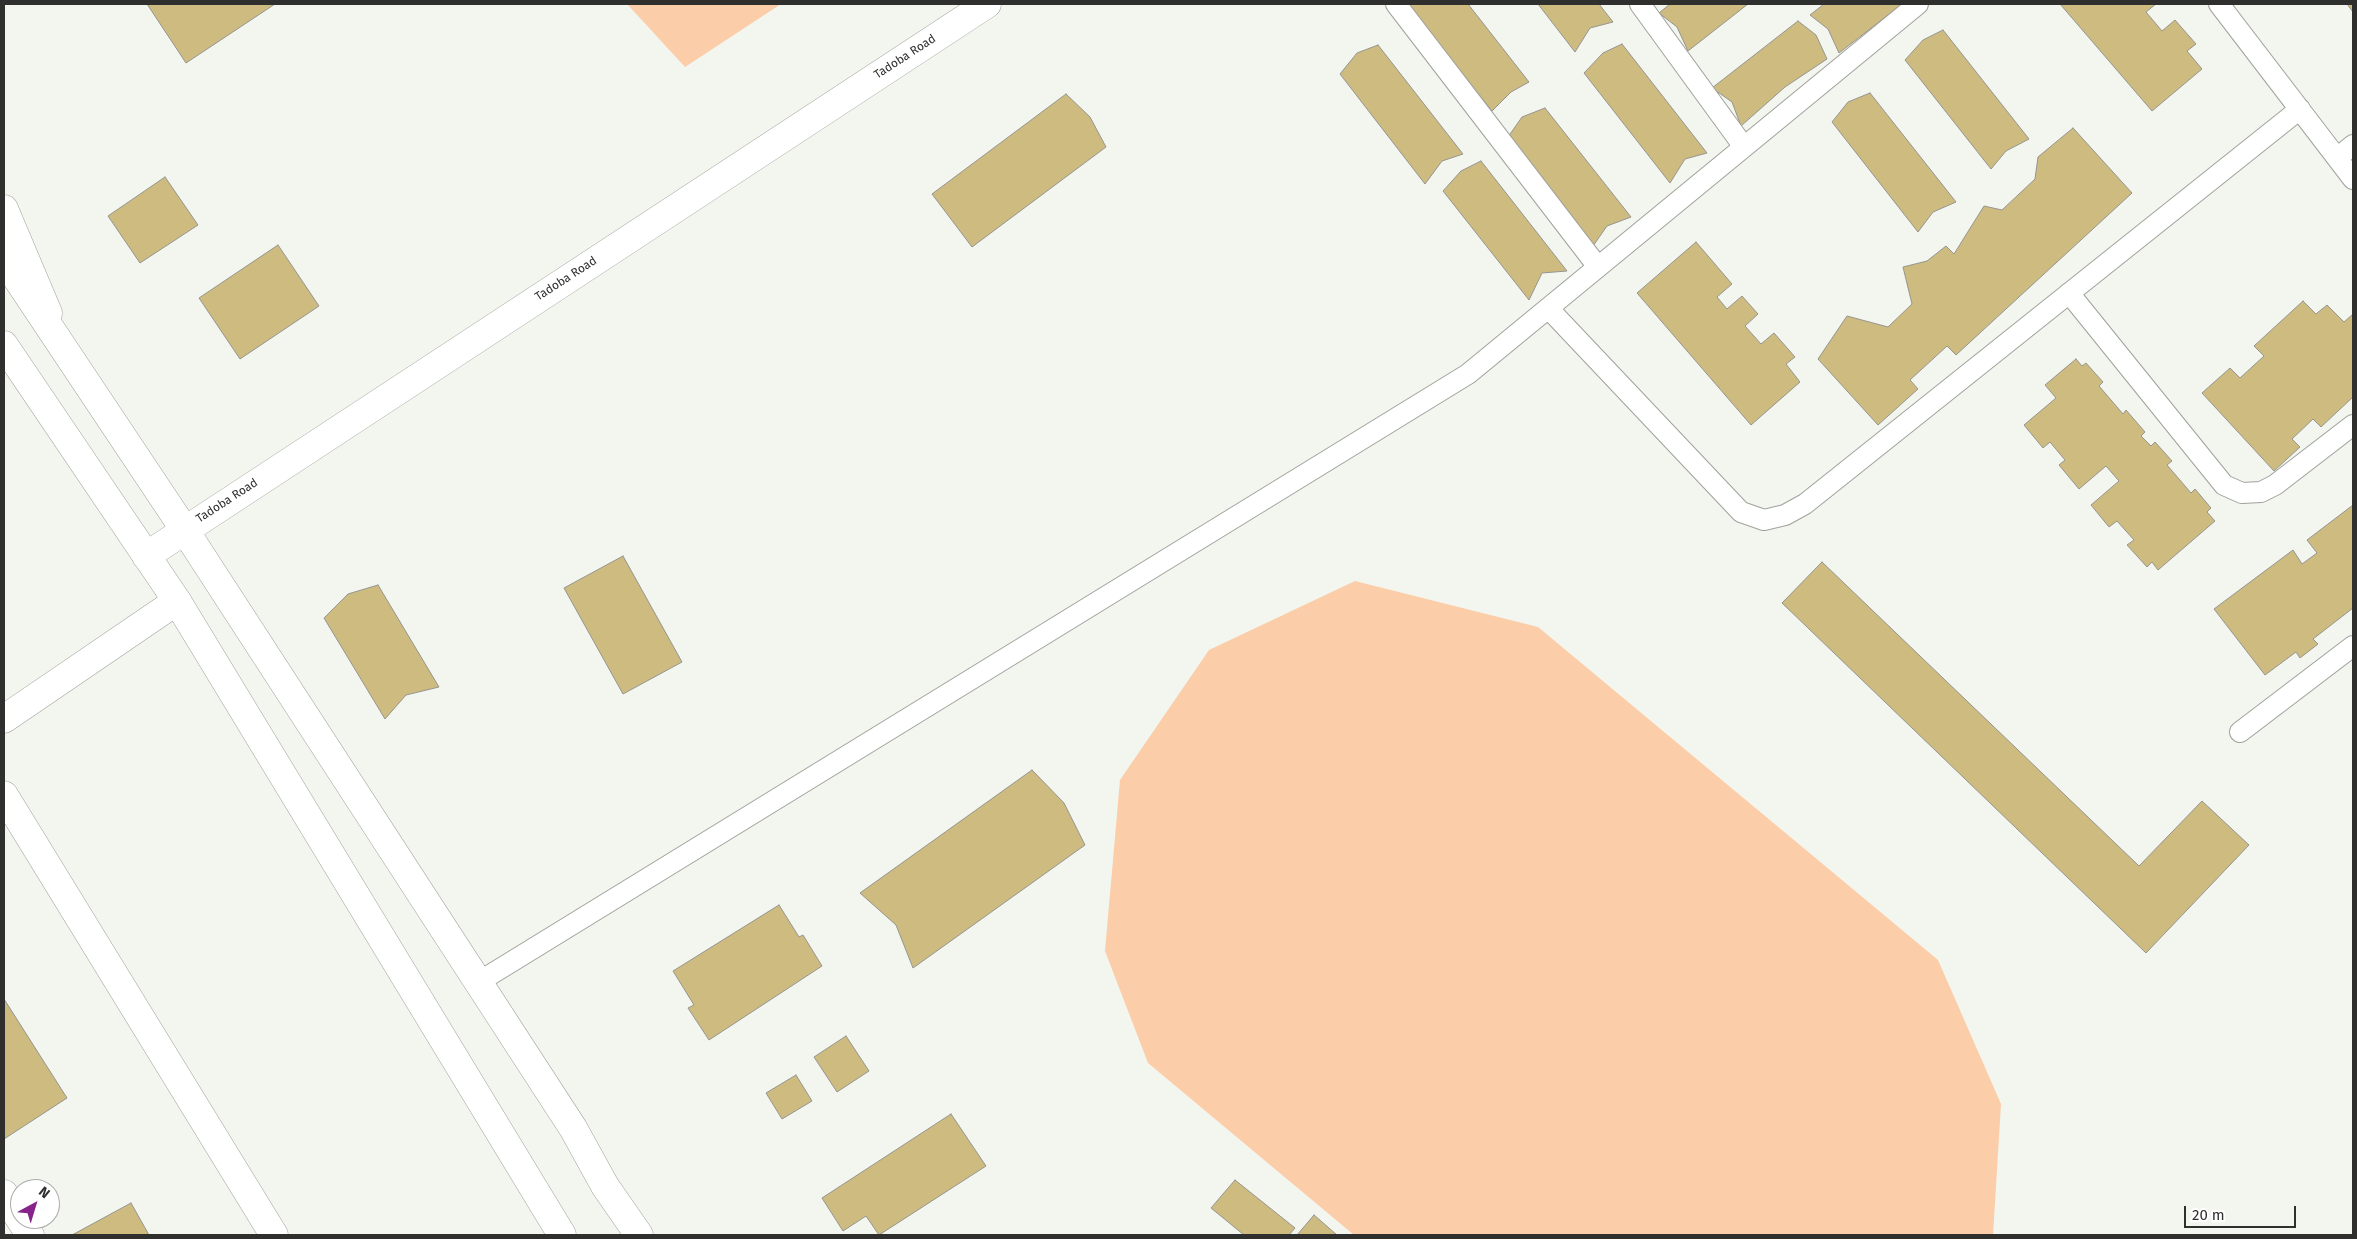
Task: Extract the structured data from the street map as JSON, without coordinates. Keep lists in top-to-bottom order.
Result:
{
  "streets": {
    "main road": ["Tadoba Road"]
  },
  "scale_bar": "20 m",
  "north": "top right"
}
